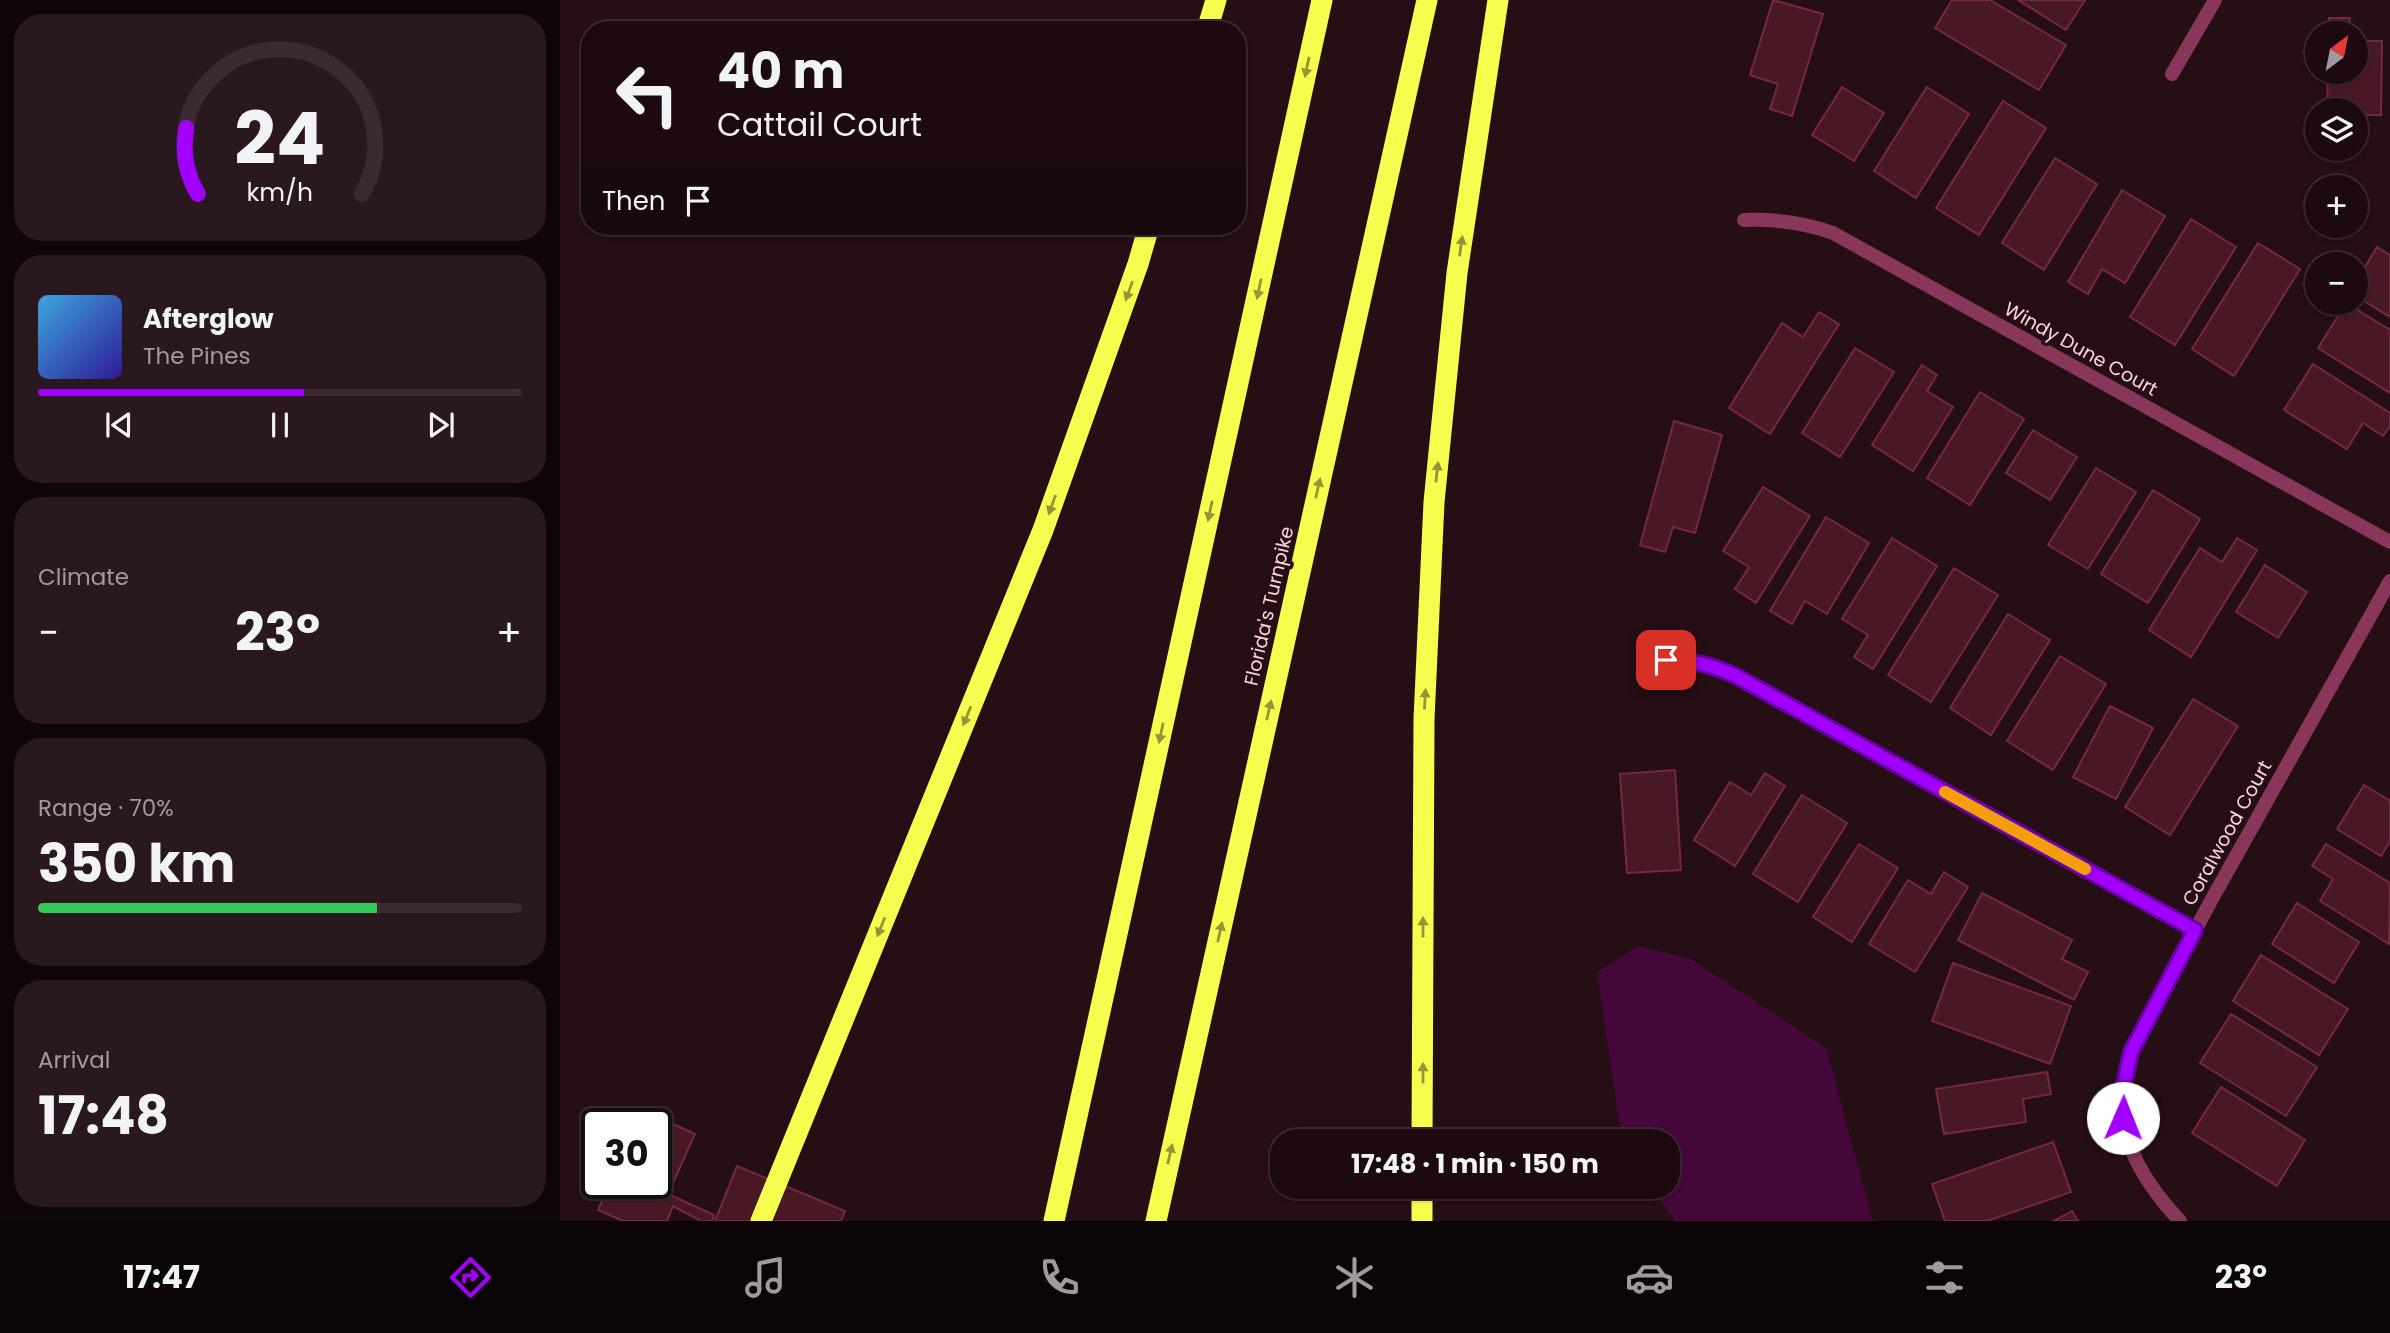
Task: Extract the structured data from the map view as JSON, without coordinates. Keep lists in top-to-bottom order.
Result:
{
  "streets": {
    "highway": ["Florida's Turnpike"],
    "street": ["Windy Dune Court", "Coralwood Court"]
  },
  "north": "top right",
  "page": {
    "map_buttons": ["+", "−"],
    "turn": ["40 m", "Cattail Court"],
    "then": "Then",
    "song": ["Afterglow", "The Pines"],
    "tile": [
      "Climate",
      ["Range · 70%", "350 km"],
      ["Arrival", "17:48"]
    ],
    "heat": ["−", "23°", "+"],
    "limit": "30",
    "trip": "17:48 · 1 min · 150 m",
    "tabs": ["17:47", "23°"],
    "gauge": ["24", "km/h"]
  }
}
